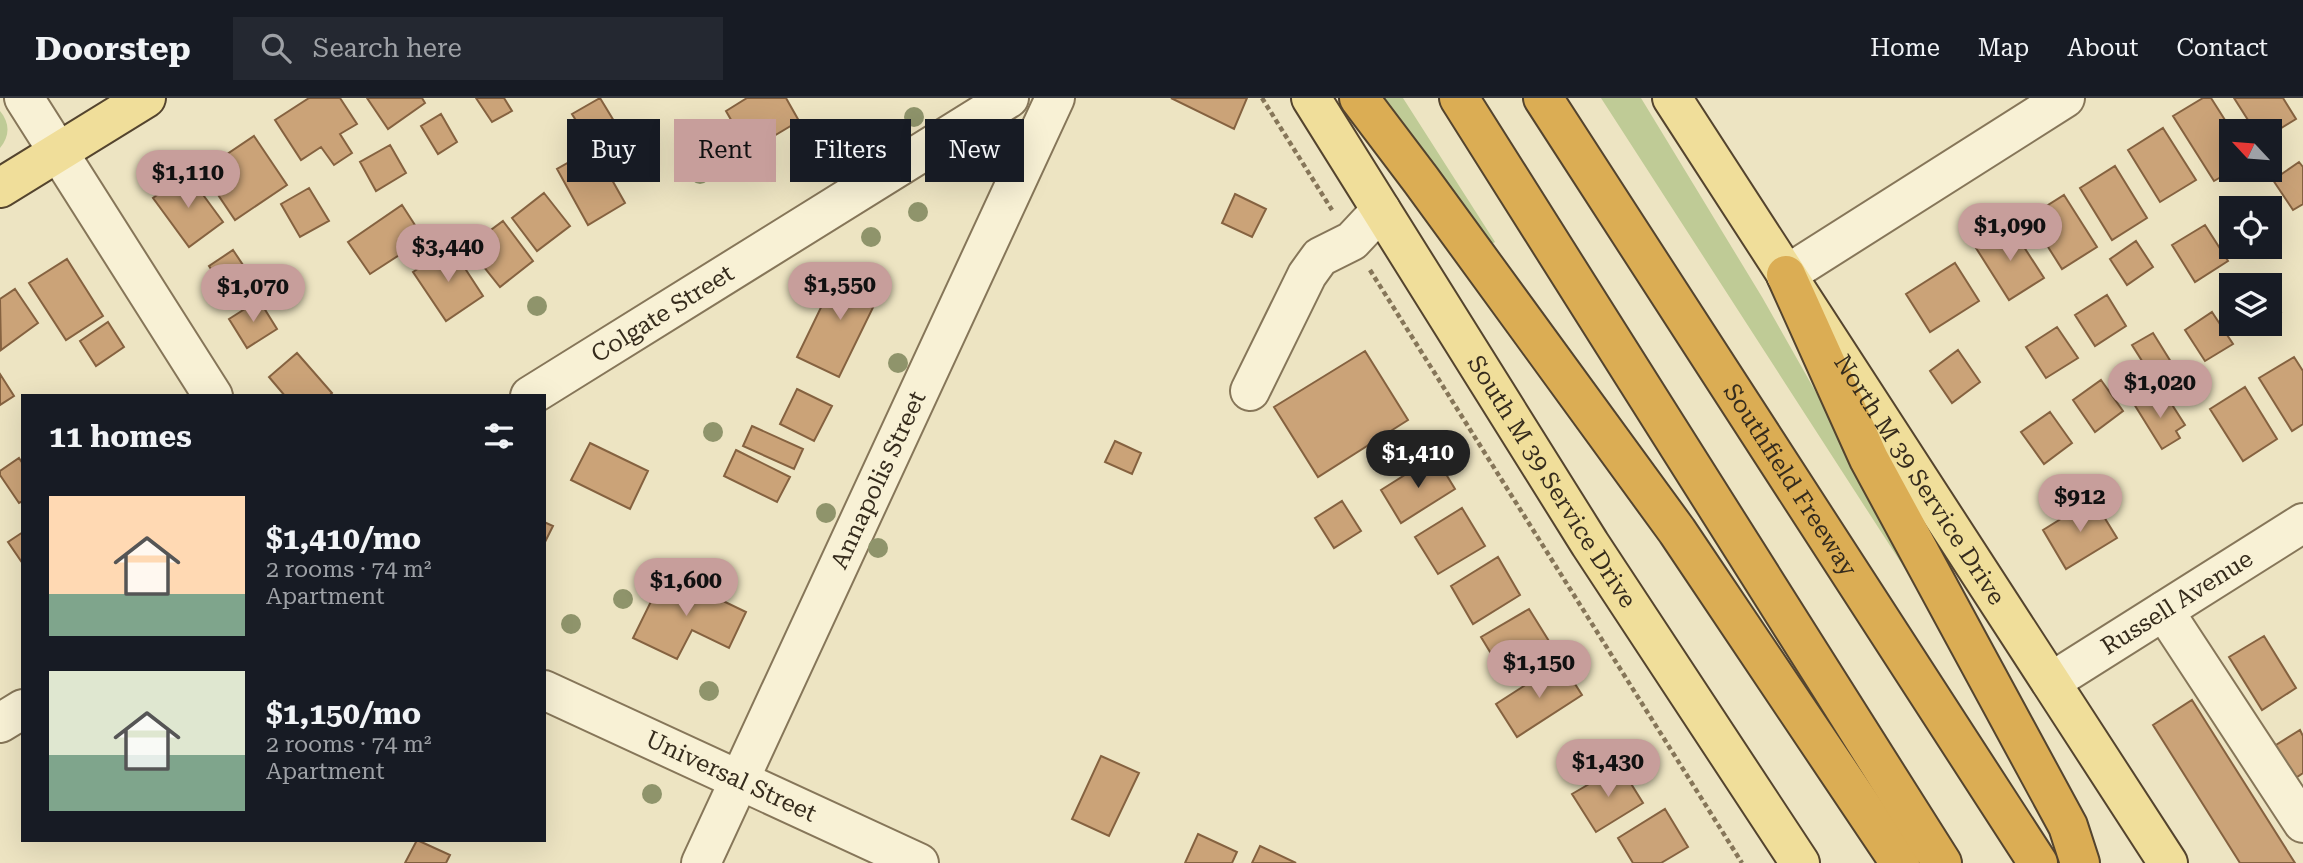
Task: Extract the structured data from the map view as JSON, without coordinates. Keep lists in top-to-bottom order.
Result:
{
  "streets": {
    "highway": ["Southfield Freeway"],
    "main road": ["North M 39 Service Drive", "South M 39 Service Drive"],
    "street": [
      "Colgate Street",
      "Annapolis Street",
      "Russell Avenue",
      "Universal Street"
    ]
  },
  "crossings": [
    ["Annapolis Street", "Universal Street"],
    ["North M 39 Service Drive", "Russell Avenue"]
  ],
  "north": "top left",
  "page": {
    "header": "Doorstep",
    "search": "Search here",
    "nav": [
      "Home",
      "Map",
      "About",
      "Contact"
    ],
    "chip": [
      "Buy",
      "Rent",
      "Filters",
      "New"
    ],
    "price": [
      "$1,110",
      "$1,090",
      "$3,440",
      "$1,550",
      "$1,070",
      "$1,020",
      "$1,410",
      "$912",
      "$1,600",
      "$1,150",
      "$1,430"
    ],
    "heading": "11 homes",
    "list": [
      {
        "name": "$1,410/mo",
        "note": "2 rooms · 74 m² · Apartment"
      },
      {
        "name": "$1,150/mo",
        "note": "2 rooms · 74 m² · Apartment"
      }
    ]
  }
}
